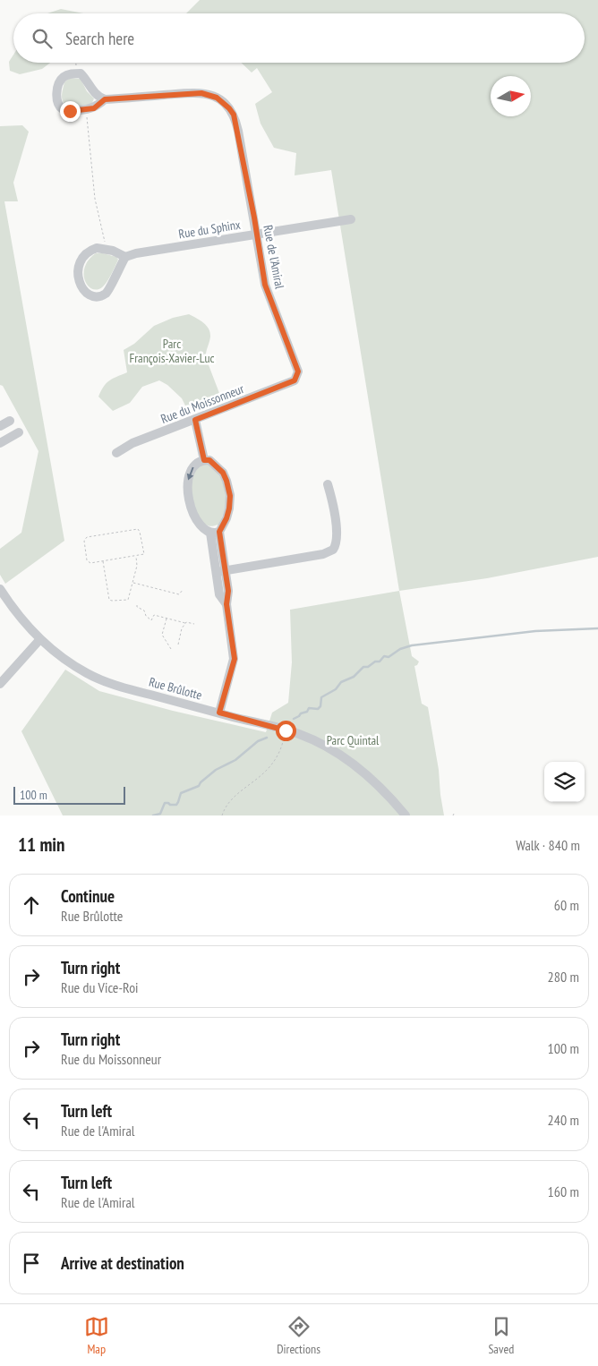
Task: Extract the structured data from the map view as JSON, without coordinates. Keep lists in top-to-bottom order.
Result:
{
  "streets": {
    "street": [
      "Rue du Sphinx",
      "Rue de l'Amiral",
      "Rue du Moissonneur",
      "Rue Brûlotte"
    ]
  },
  "crossings": [
    ["Rue du Sphinx", "Rue de l'Amiral"],
    ["Rue de l'Amiral", "Rue du Moissonneur"]
  ],
  "parks": ["Parc François-Xavier-Luc", "Parc Quintal"],
  "scale_bar": "100 m",
  "north": "right",
  "page": {
    "search": "Search here",
    "scale": "100 m",
    "heading": ["11 min", "Walk · 840 m"],
    "list": [
      ["Continue", "Rue Brûlotte", "60 m"],
      ["Turn right", "Rue du Vice-Roi", "280 m"],
      ["Turn right", "Rue du Moissonneur", "100 m"],
      ["Turn left", "Rue de l'Amiral", "240 m"],
      ["Turn left", "Rue de l'Amiral", "160 m"],
      "Arrive at destination"
    ],
    "nav": ["Map", "Directions", "Saved"]
  }
}
